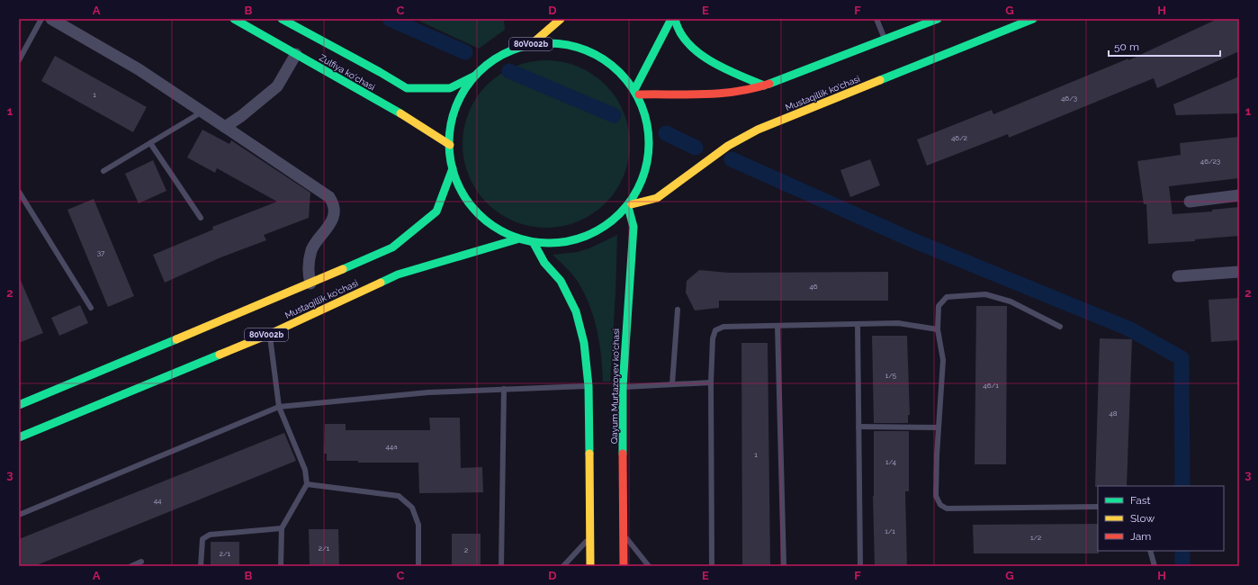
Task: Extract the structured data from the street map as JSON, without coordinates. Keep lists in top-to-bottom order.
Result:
{
  "streets": {
    "main road": [
      "80V002b",
      "Zulfiya ko'chasi",
      "Mustaqillik ko'chasi",
      "Qayum Murtazoyev ko'chasi"
    ]
  },
  "crossings": [
    ["80V002b", "Zulfiya ko'chasi"],
    ["80V002b", "Mustaqillik ko'chasi"],
    ["80V002b", "Qayum Murtazoyev ko'chasi"],
    ["Mustaqillik ko'chasi", "Qayum Murtazoyev ko'chasi"]
  ],
  "house_numbers": [
    "1",
    "46/3",
    "46/2",
    "46/23",
    "37",
    "46",
    "1/5",
    "46/1",
    "48",
    "44a",
    "1",
    "1/4",
    "44",
    "1/1",
    "1/2",
    "2/1",
    "2",
    "2/1"
  ],
  "legend": ["Fast", "Slow", "Jam"],
  "scale_bar": "50 m",
  "grid": {
    "columns": [
      "A",
      "B",
      "C",
      "D",
      "E",
      "F",
      "G",
      "H"
    ],
    "rows": ["1", "2", "3"]
  }
}
